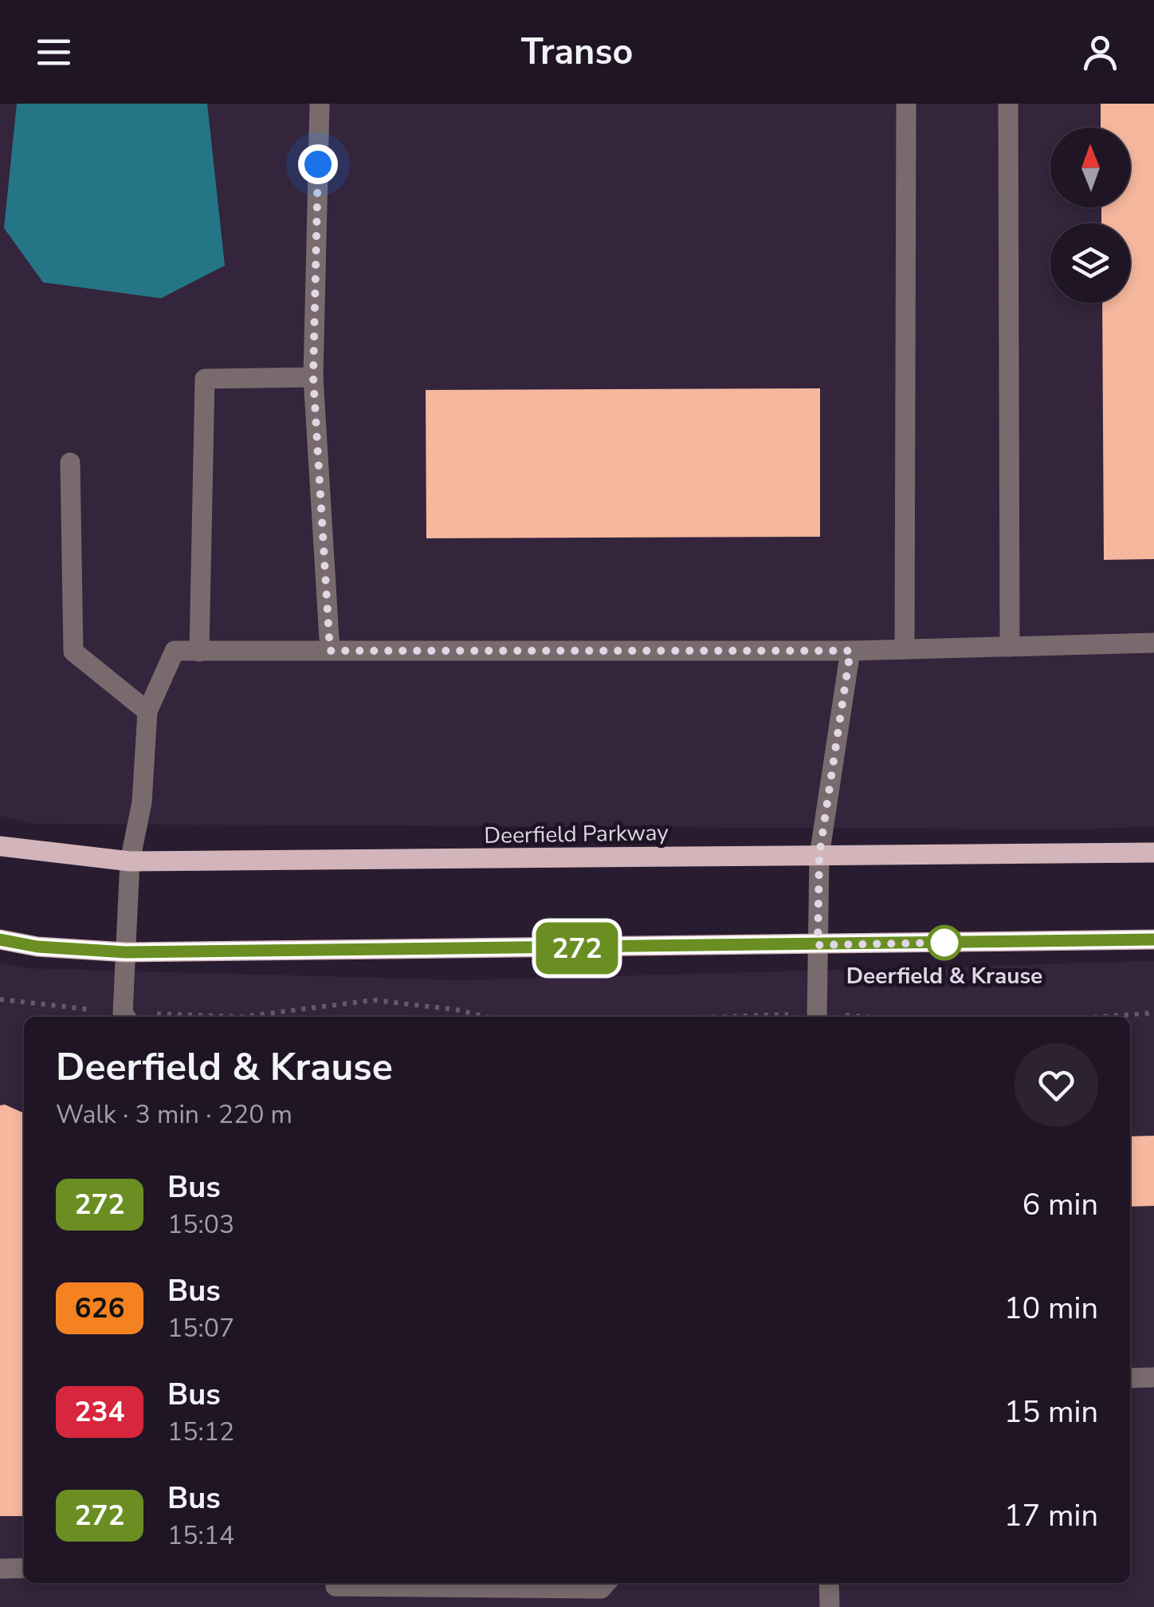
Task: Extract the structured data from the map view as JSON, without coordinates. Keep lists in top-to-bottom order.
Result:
{
  "streets": {
    "main road": ["Deerfield Parkway"]
  },
  "places": ["Deerfield & Krause"],
  "lines": ["bus line 272"],
  "north": "top",
  "page": {
    "header": "Transo",
    "on_map": "272",
    "heading": ["Deerfield & Krause", "Walk · 3 min · 220 m"],
    "list": [
      {
        "mark": "272",
        "name": "Bus",
        "note": "15:03",
        "value": "6 min"
      },
      {
        "mark": "626",
        "name": "Bus",
        "note": "15:07",
        "value": "10 min"
      },
      {
        "mark": "234",
        "name": "Bus",
        "note": "15:12",
        "value": "15 min"
      },
      {
        "mark": "272",
        "name": "Bus",
        "note": "15:14",
        "value": "17 min"
      }
    ]
  }
}
